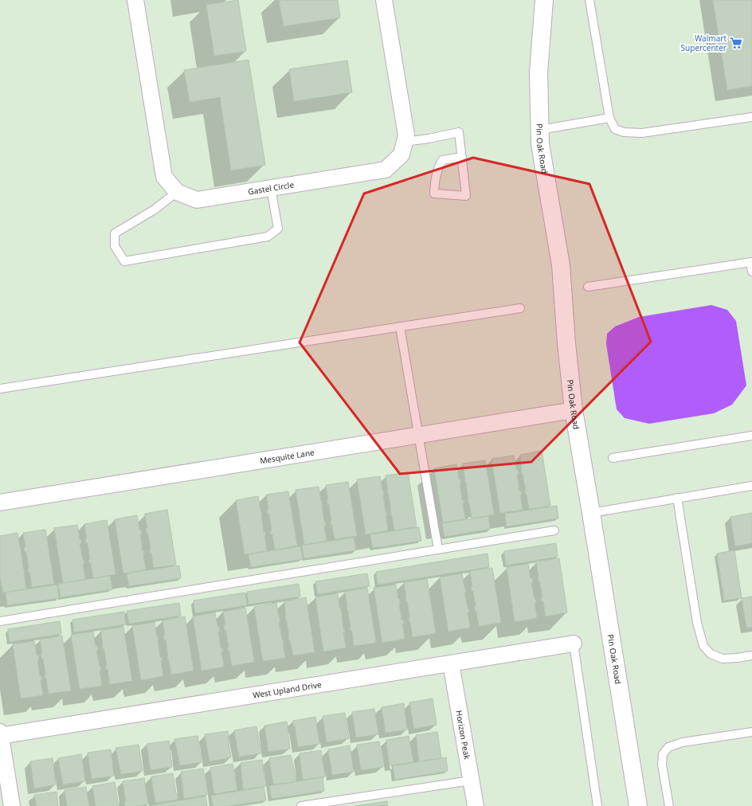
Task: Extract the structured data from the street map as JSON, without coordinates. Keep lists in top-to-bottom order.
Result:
{
  "streets": {
    "street": [
      "Pin Oak Road",
      "Gastel Circle",
      "Mesquite Lane",
      "West Upland Drive",
      "Horizon Peak"
    ]
  },
  "crossings": [
    ["Pin Oak Road", "Mesquite Lane"],
    ["West Upland Drive", "Horizon Peak"]
  ],
  "places": {
    "supermarket": ["Walmart Supercenter"]
  }
}
